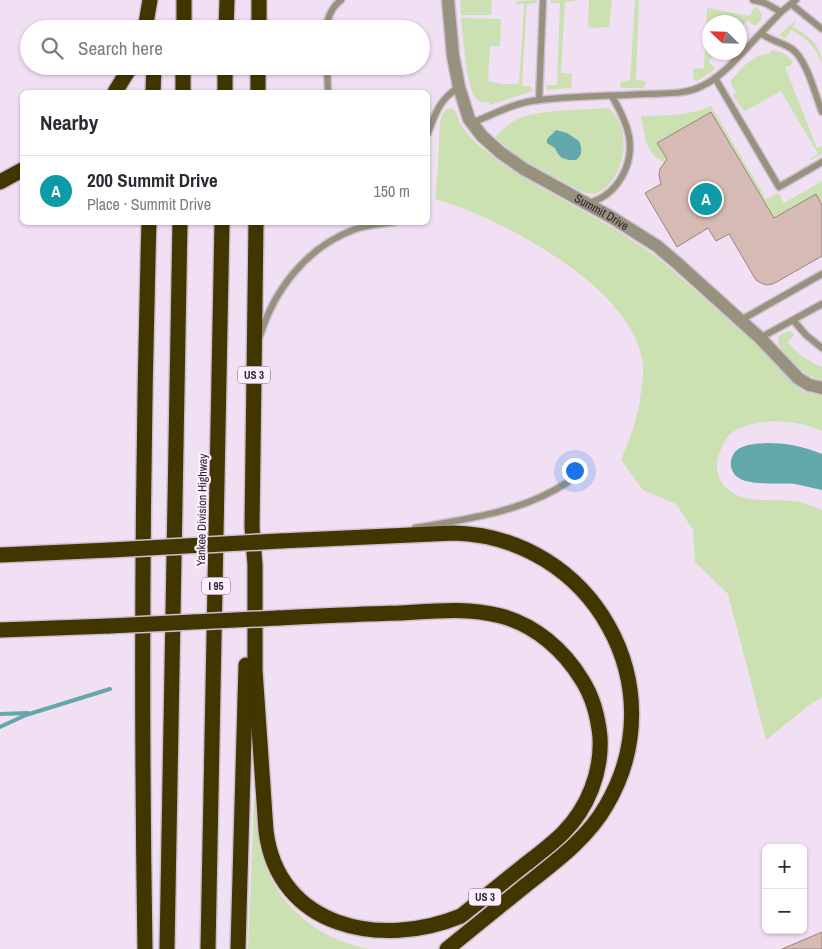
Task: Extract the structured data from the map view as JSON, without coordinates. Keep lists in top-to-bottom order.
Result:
{
  "streets": {
    "highway": ["US 3", "Yankee Division Highway", "I 95"],
    "street": ["Summit Drive"]
  },
  "north": "top left",
  "page": {
    "search": "Search here",
    "heading": "Nearby",
    "list": [
      {
        "mark": "A",
        "name": "200 Summit Drive",
        "note": "Place · Summit Drive",
        "value": "150 m"
      }
    ],
    "pins": "A",
    "map_buttons": ["+", "−"]
  }
}
